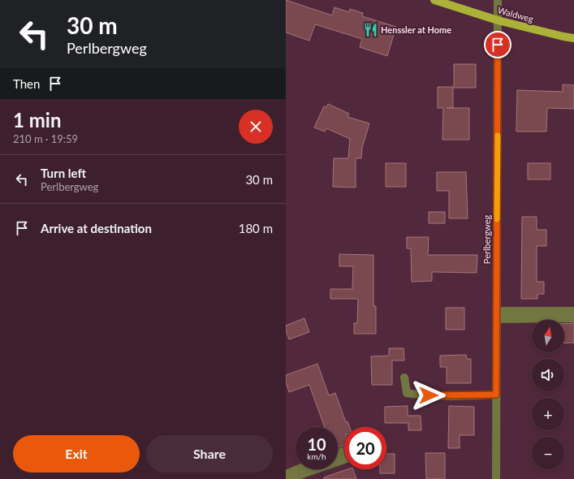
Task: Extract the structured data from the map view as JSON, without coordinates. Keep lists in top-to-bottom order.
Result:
{
  "streets": {
    "main road": ["Waldweg"],
    "street": ["Perlbergweg"]
  },
  "crossings": [
    ["Waldweg", "Perlbergweg"]
  ],
  "places": {
    "restaurant": ["Henssler at Home"]
  },
  "north": "top",
  "page": {
    "turn": ["30 m", "Perlbergweg"],
    "then": "Then",
    "heading": ["1 min", "210 m · 19:59"],
    "list": [
      {
        "name": "Turn left",
        "note": "Perlbergweg",
        "value": "30 m"
      },
      {
        "name": "Arrive at destination",
        "value": "180 m"
      }
    ],
    "map_buttons": ["+", "−"],
    "speed": "10 km/h",
    "limit": "20",
    "buttons": ["Exit", "Share"]
  }
}
